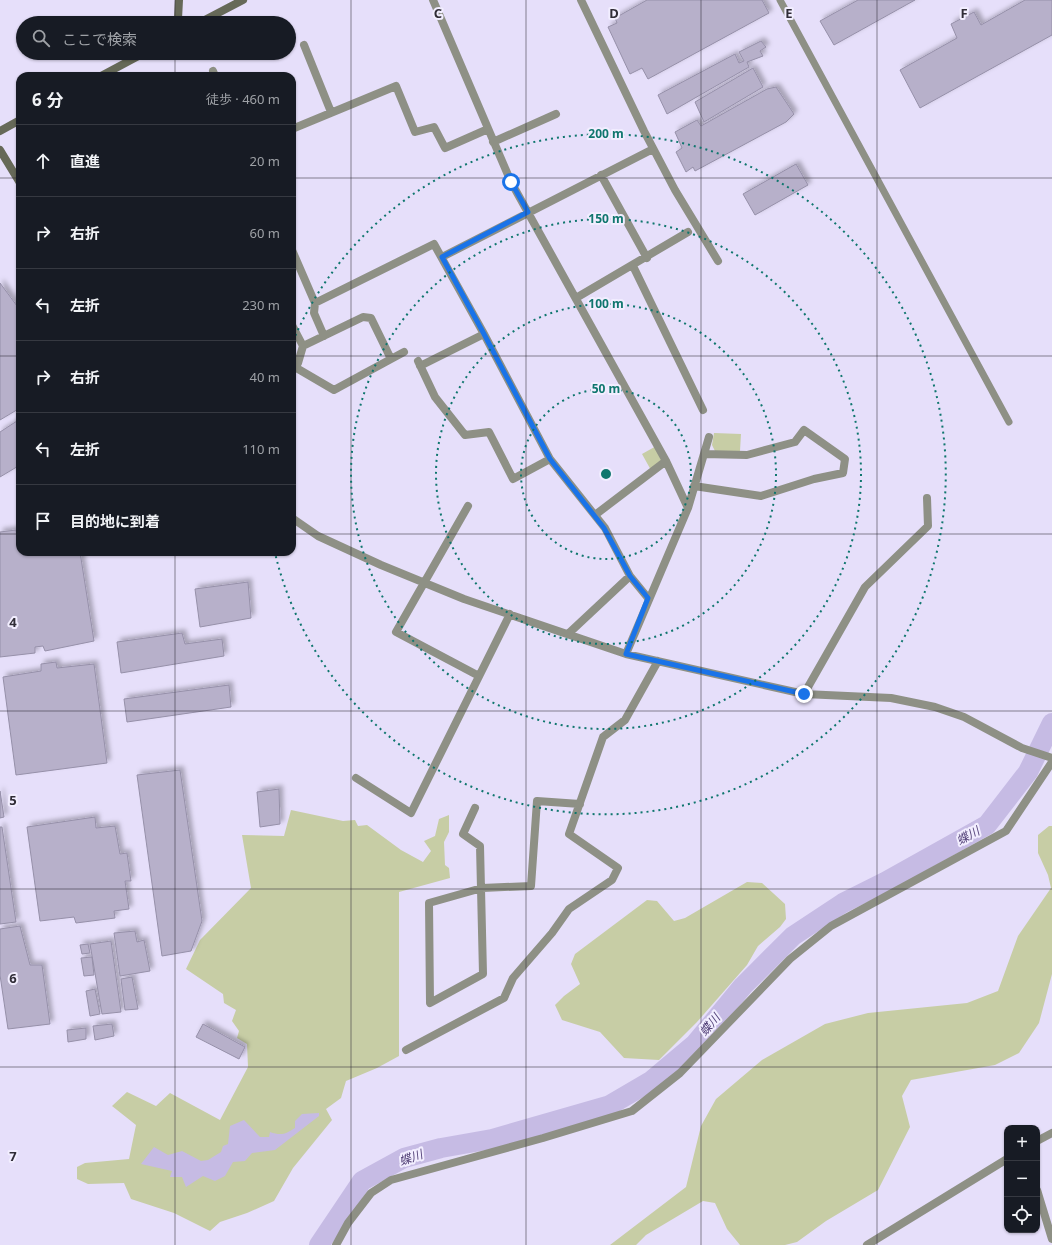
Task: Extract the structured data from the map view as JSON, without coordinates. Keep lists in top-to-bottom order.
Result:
{
  "water": ["蝶川"],
  "page": {
    "search": "ここで検索",
    "heading": ["6 分", "徒歩 · 460 m"],
    "list": [
      ["直進", "20 m"],
      ["右折", "60 m"],
      ["左折", "230 m"],
      ["右折", "40 m"],
      ["左折", "110 m"],
      "目的地に到着"
    ],
    "map_buttons": ["+", "−"]
  },
  "grid": {
    "columns": [
      "C",
      "D",
      "E",
      "F"
    ],
    "rows": [
      "4",
      "5",
      "6",
      "7"
    ]
  },
  "rings": [
    "200 m",
    "150 m",
    "100 m",
    "50 m"
  ]
}
